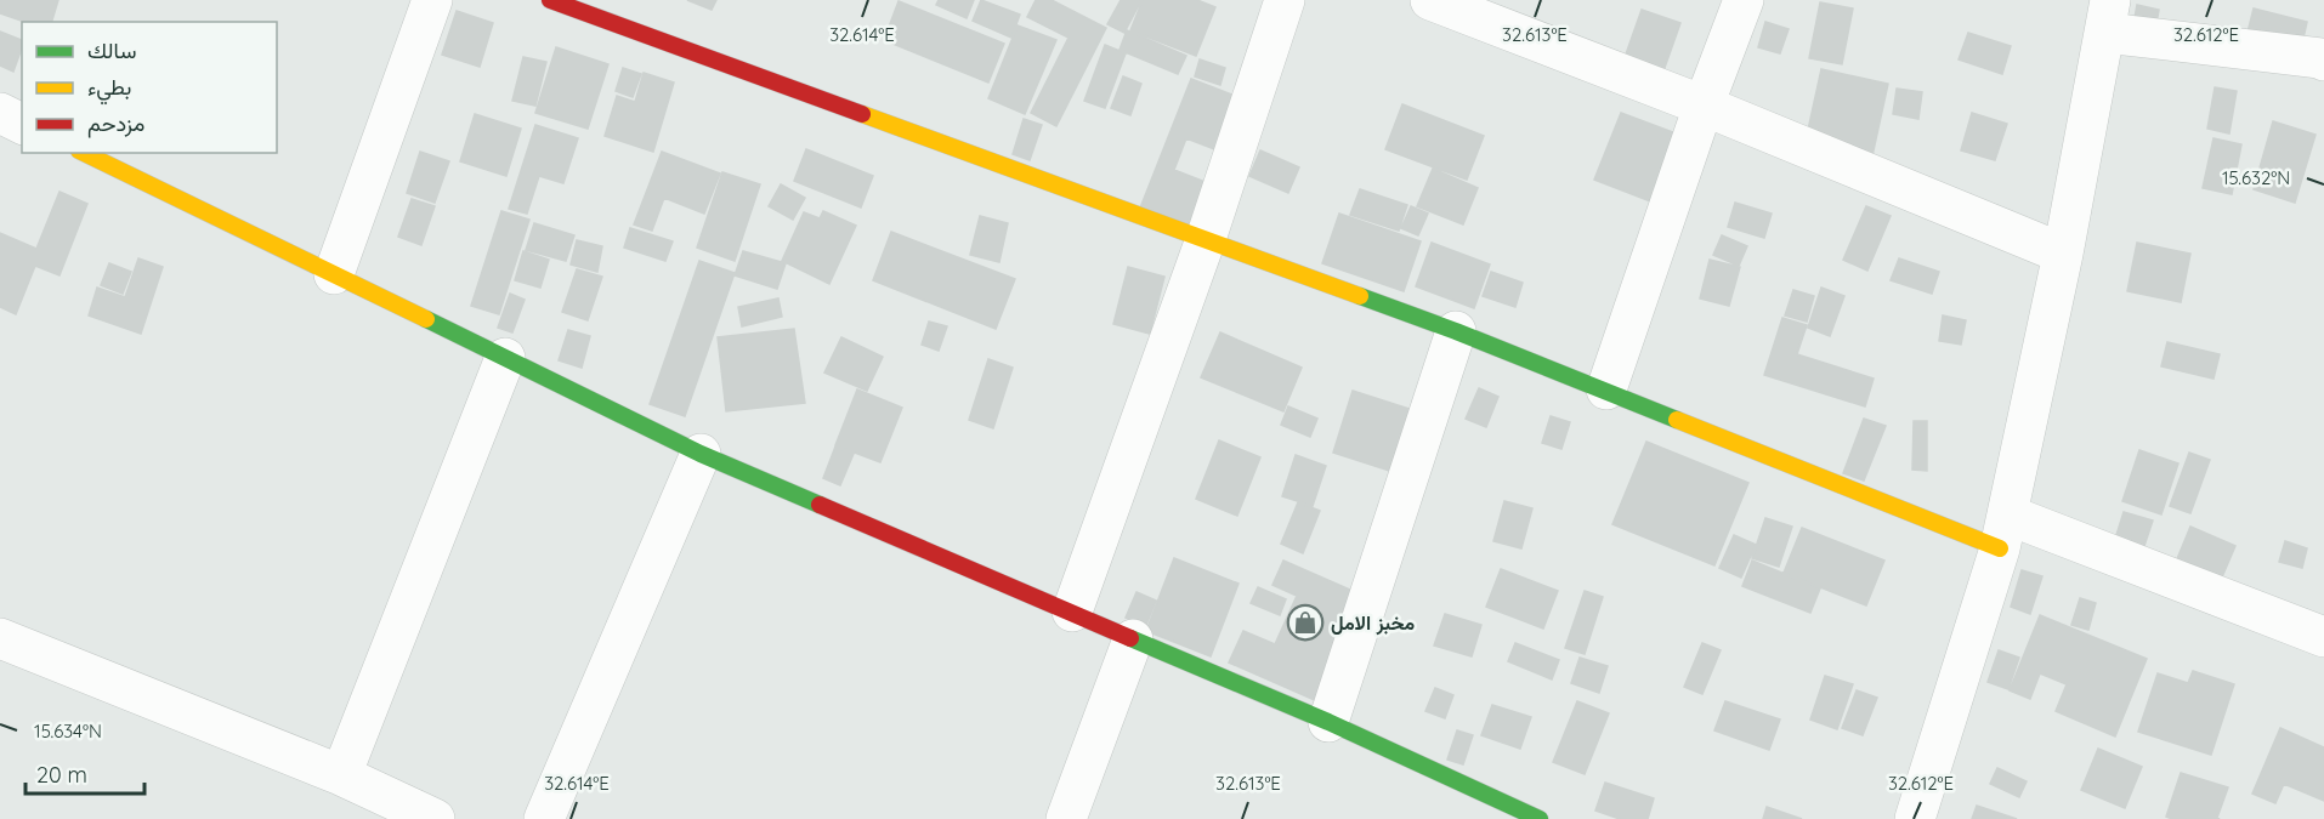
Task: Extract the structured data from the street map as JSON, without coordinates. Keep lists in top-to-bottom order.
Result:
{
  "places": {
    "shop": ["مخبز الامل"]
  },
  "legend": ["سالك", "بطيء", "مزدحم"],
  "scale_bar": "20 m",
  "coordinates": [
    "32.614°E",
    "32.613°E",
    "32.612°E",
    "15.632°N",
    "15.634°N"
  ]
}
